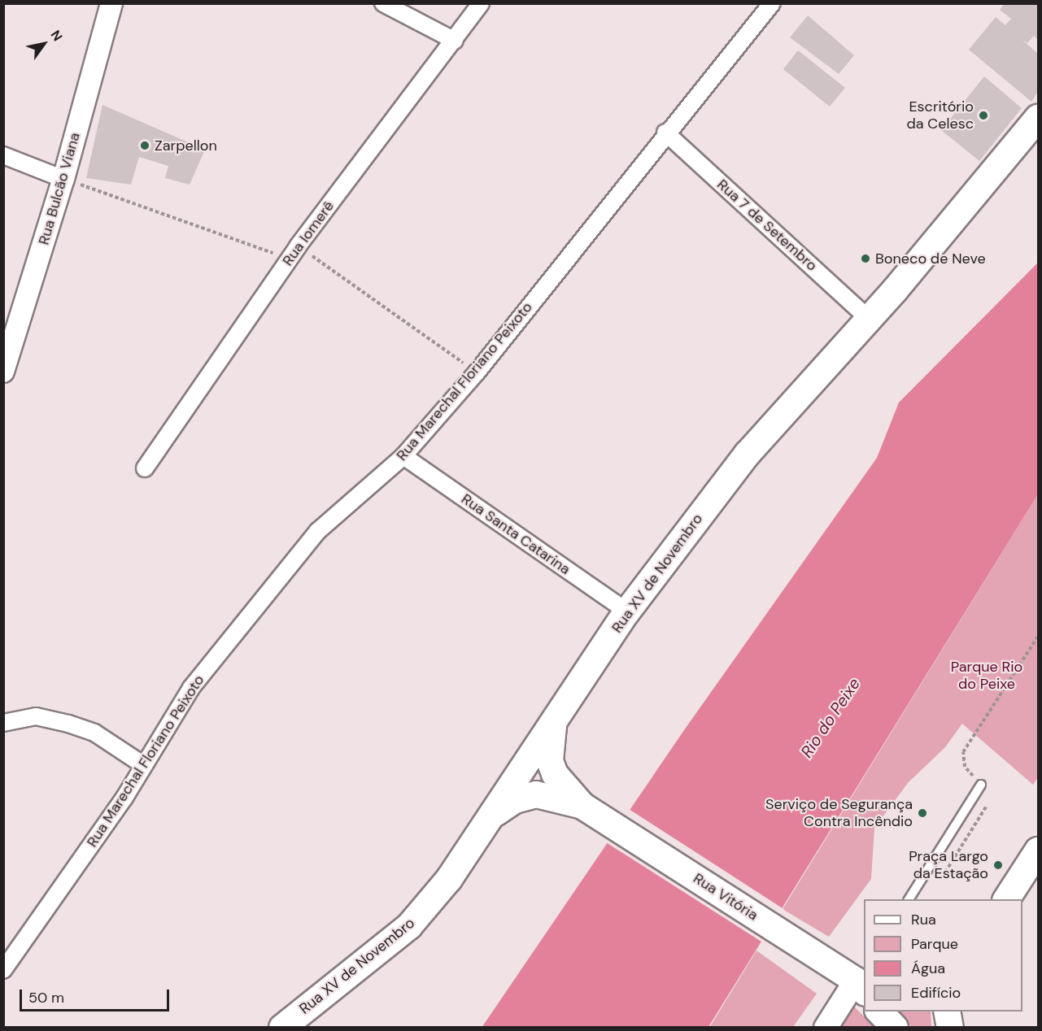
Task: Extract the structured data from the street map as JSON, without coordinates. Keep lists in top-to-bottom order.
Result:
{
  "streets": {
    "main road": ["Rua XV de Novembro", "Rua Vitória"],
    "street": [
      "Rua Bulcão Viana",
      "Rua 7 de Setembro",
      "Rua Iomerê",
      "Rua Marechal Floriano Peixoto",
      "Rua Santa Catarina"
    ]
  },
  "crossings": [
    ["Rua 7 de Setembro", "Rua Marechal Floriano Peixoto"],
    ["Rua 7 de Setembro", "Rua XV de Novembro"],
    ["Rua Marechal Floriano Peixoto", "Rua Santa Catarina"],
    ["Rua Santa Catarina", "Rua XV de Novembro"],
    ["Rua XV de Novembro", "Rua Vitória"]
  ],
  "water": ["Rio do Peixe"],
  "parks": ["Parque Rio do Peixe"],
  "places": [
    "Escritório da Celesc",
    "Zarpellon",
    "Boneco de Neve",
    "Serviço de Segurança Contra Incêndio",
    "Praça Largo da Estação"
  ],
  "legend": [
    "Rua",
    "Parque",
    "Água",
    "Edifício"
  ],
  "scale_bar": "50 m",
  "north": "top right"
}
